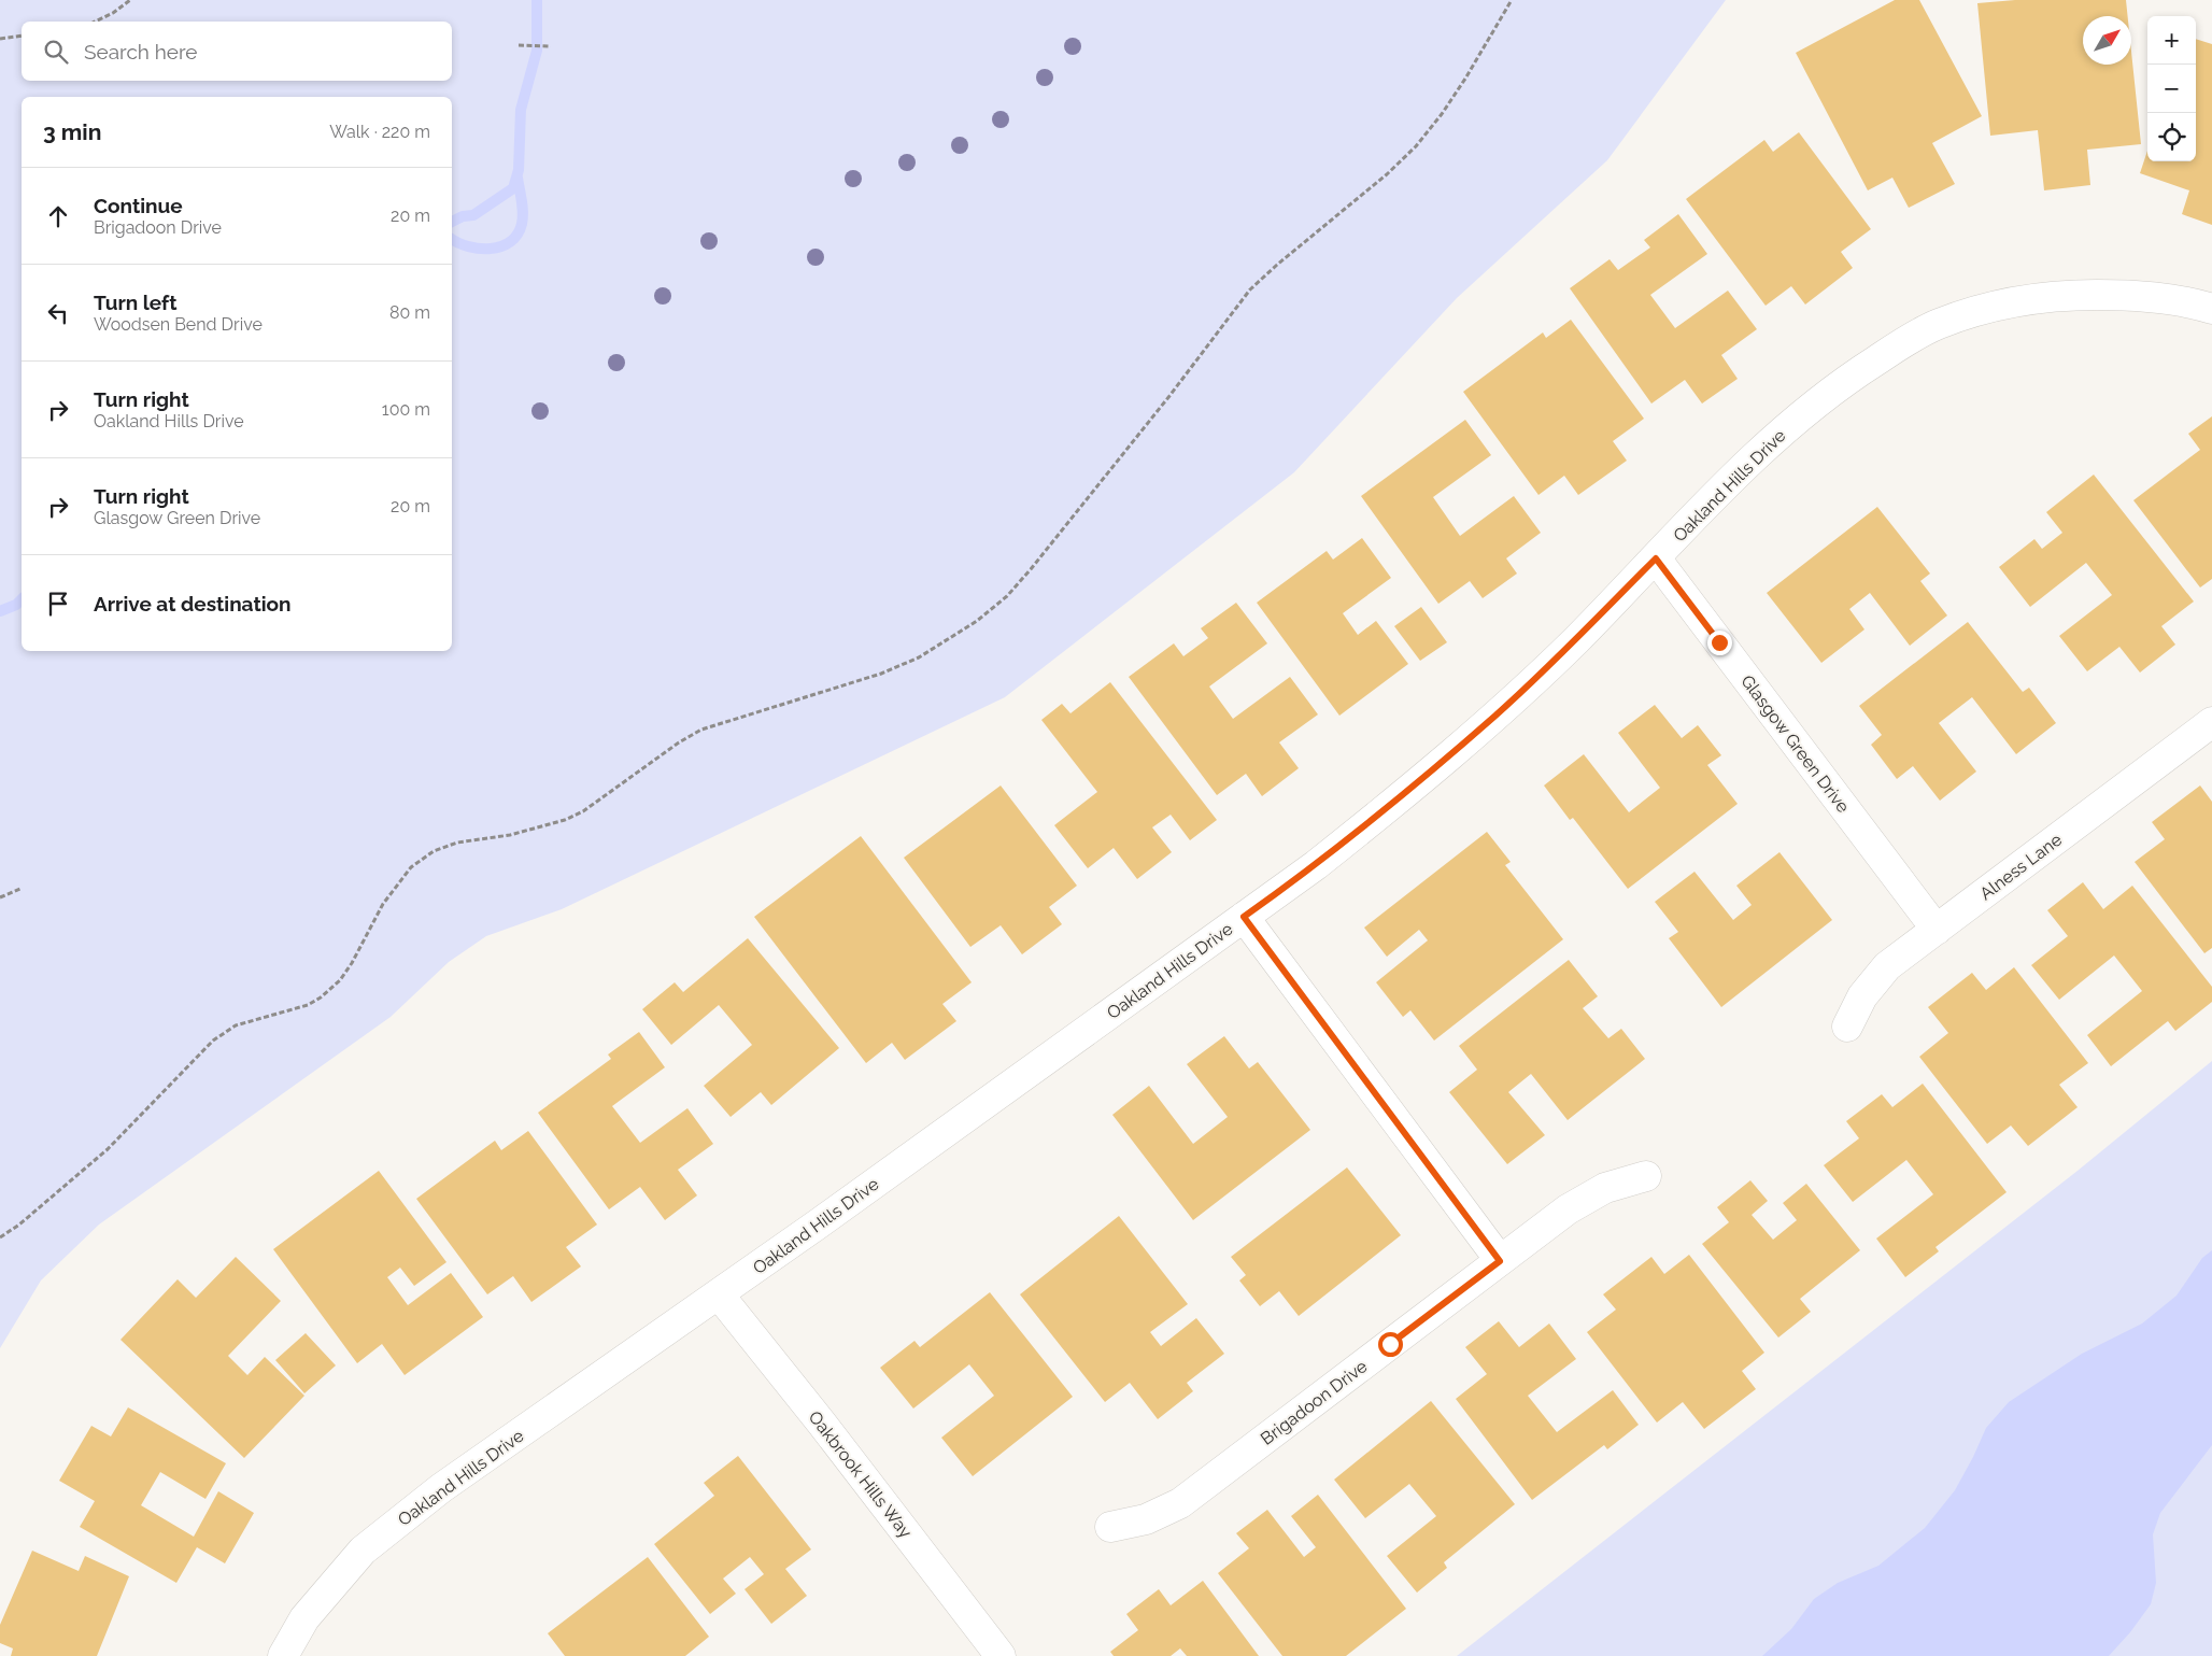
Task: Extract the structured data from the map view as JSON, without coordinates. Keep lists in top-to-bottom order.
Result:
{
  "streets": {
    "street": [
      "Oakland Hills Drive",
      "Glasgow Green Drive",
      "Alness Lane",
      "Brigadoon Drive",
      "Oakbrook Hills Way"
    ]
  },
  "crossings": [
    ["Oakland Hills Drive", "Glasgow Green Drive"],
    ["Oakland Hills Drive", "Oakbrook Hills Way"],
    ["Glasgow Green Drive", "Alness Lane"]
  ],
  "north": "top right",
  "page": {
    "map_buttons": ["+", "−"],
    "search": "Search here",
    "heading": ["3 min", "Walk · 220 m"],
    "list": [
      ["Continue", "Brigadoon Drive", "20 m"],
      ["Turn left", "Woodsen Bend Drive", "80 m"],
      ["Turn right", "Oakland Hills Drive", "100 m"],
      ["Turn right", "Glasgow Green Drive", "20 m"],
      "Arrive at destination"
    ]
  }
}
